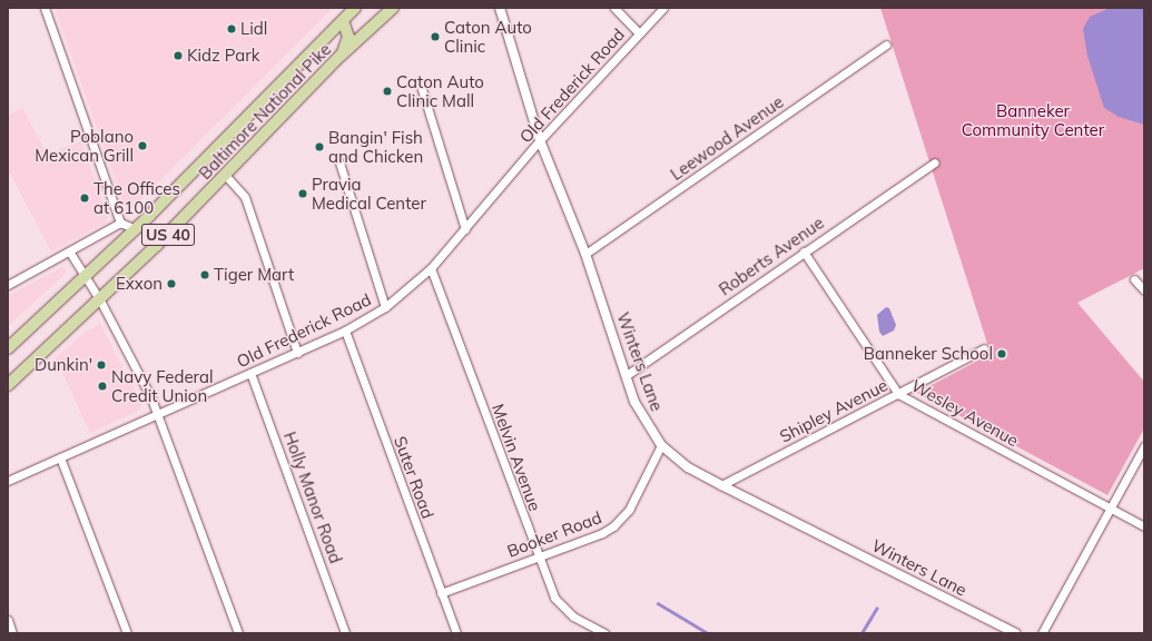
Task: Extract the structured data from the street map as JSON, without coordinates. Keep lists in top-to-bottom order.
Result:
{
  "streets": {
    "main road": ["Baltimore National Pike", "US 40"],
    "street": [
      "Old Frederick Road",
      "Leewood Avenue",
      "Roberts Avenue",
      "Winters Lane",
      "Shipley Avenue",
      "Wesley Avenue",
      "Melvin Avenue",
      "Suter Road",
      "Holly Manor Road",
      "Booker Road"
    ]
  },
  "crossings": [
    ["Old Frederick Road", "Winters Lane"],
    ["Old Frederick Road", "Melvin Avenue"],
    ["Old Frederick Road", "Suter Road"],
    ["Old Frederick Road", "Holly Manor Road"],
    ["Leewood Avenue", "Winters Lane"],
    ["Roberts Avenue", "Winters Lane"],
    ["Roberts Avenue", "Wesley Avenue"],
    ["Winters Lane", "Shipley Avenue"],
    ["Winters Lane", "Booker Road"],
    ["Shipley Avenue", "Wesley Avenue"],
    ["Melvin Avenue", "Booker Road"],
    ["Suter Road", "Booker Road"]
  ],
  "parks": ["Banneker Community Center"],
  "places": [
    "Lidl",
    "Caton Auto Clinic",
    "Kidz Park",
    "Caton Auto Clinic Mall",
    "Poblano Mexican Grill",
    "Bangin' Fish and Chicken",
    "Pravia Medical Center",
    "The Offices at 6100",
    "Tiger Mart",
    "Exxon",
    "Banneker School",
    "Dunkin'",
    "Navy Federal Credit Union"
  ]
}
